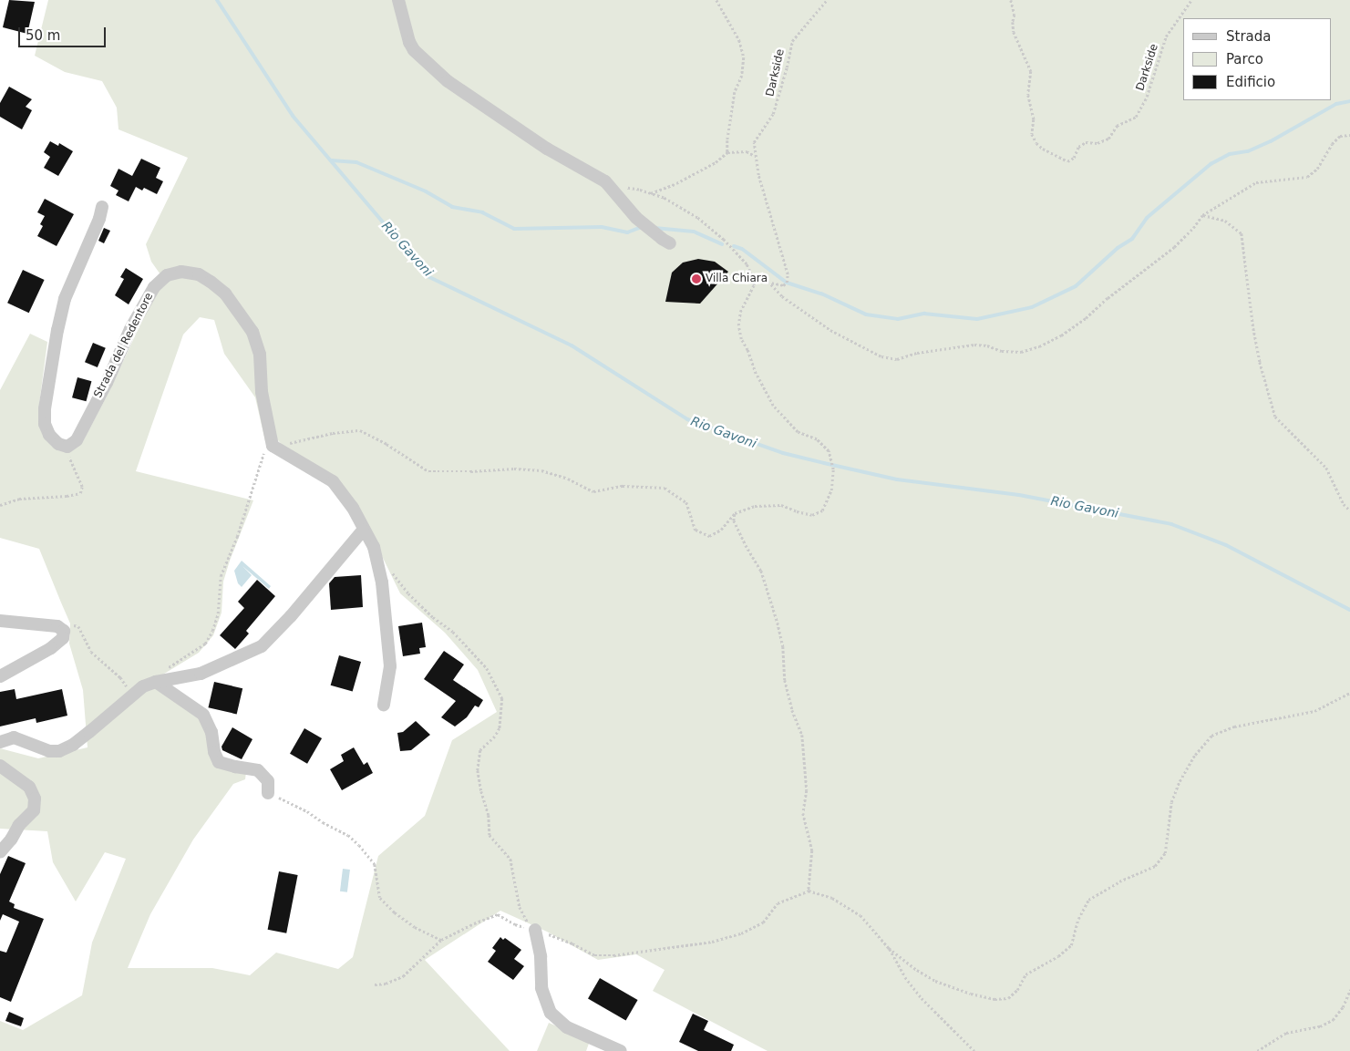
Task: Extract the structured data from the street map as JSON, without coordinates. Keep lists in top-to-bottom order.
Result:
{
  "streets": {
    "street": ["Strada del Redentore"],
    "path": ["Darkside"]
  },
  "water": ["Rio Gavoni"],
  "places": ["Villa Chiara"],
  "legend": ["Strada", "Parco", "Edificio"],
  "scale_bar": "50 m"
}
